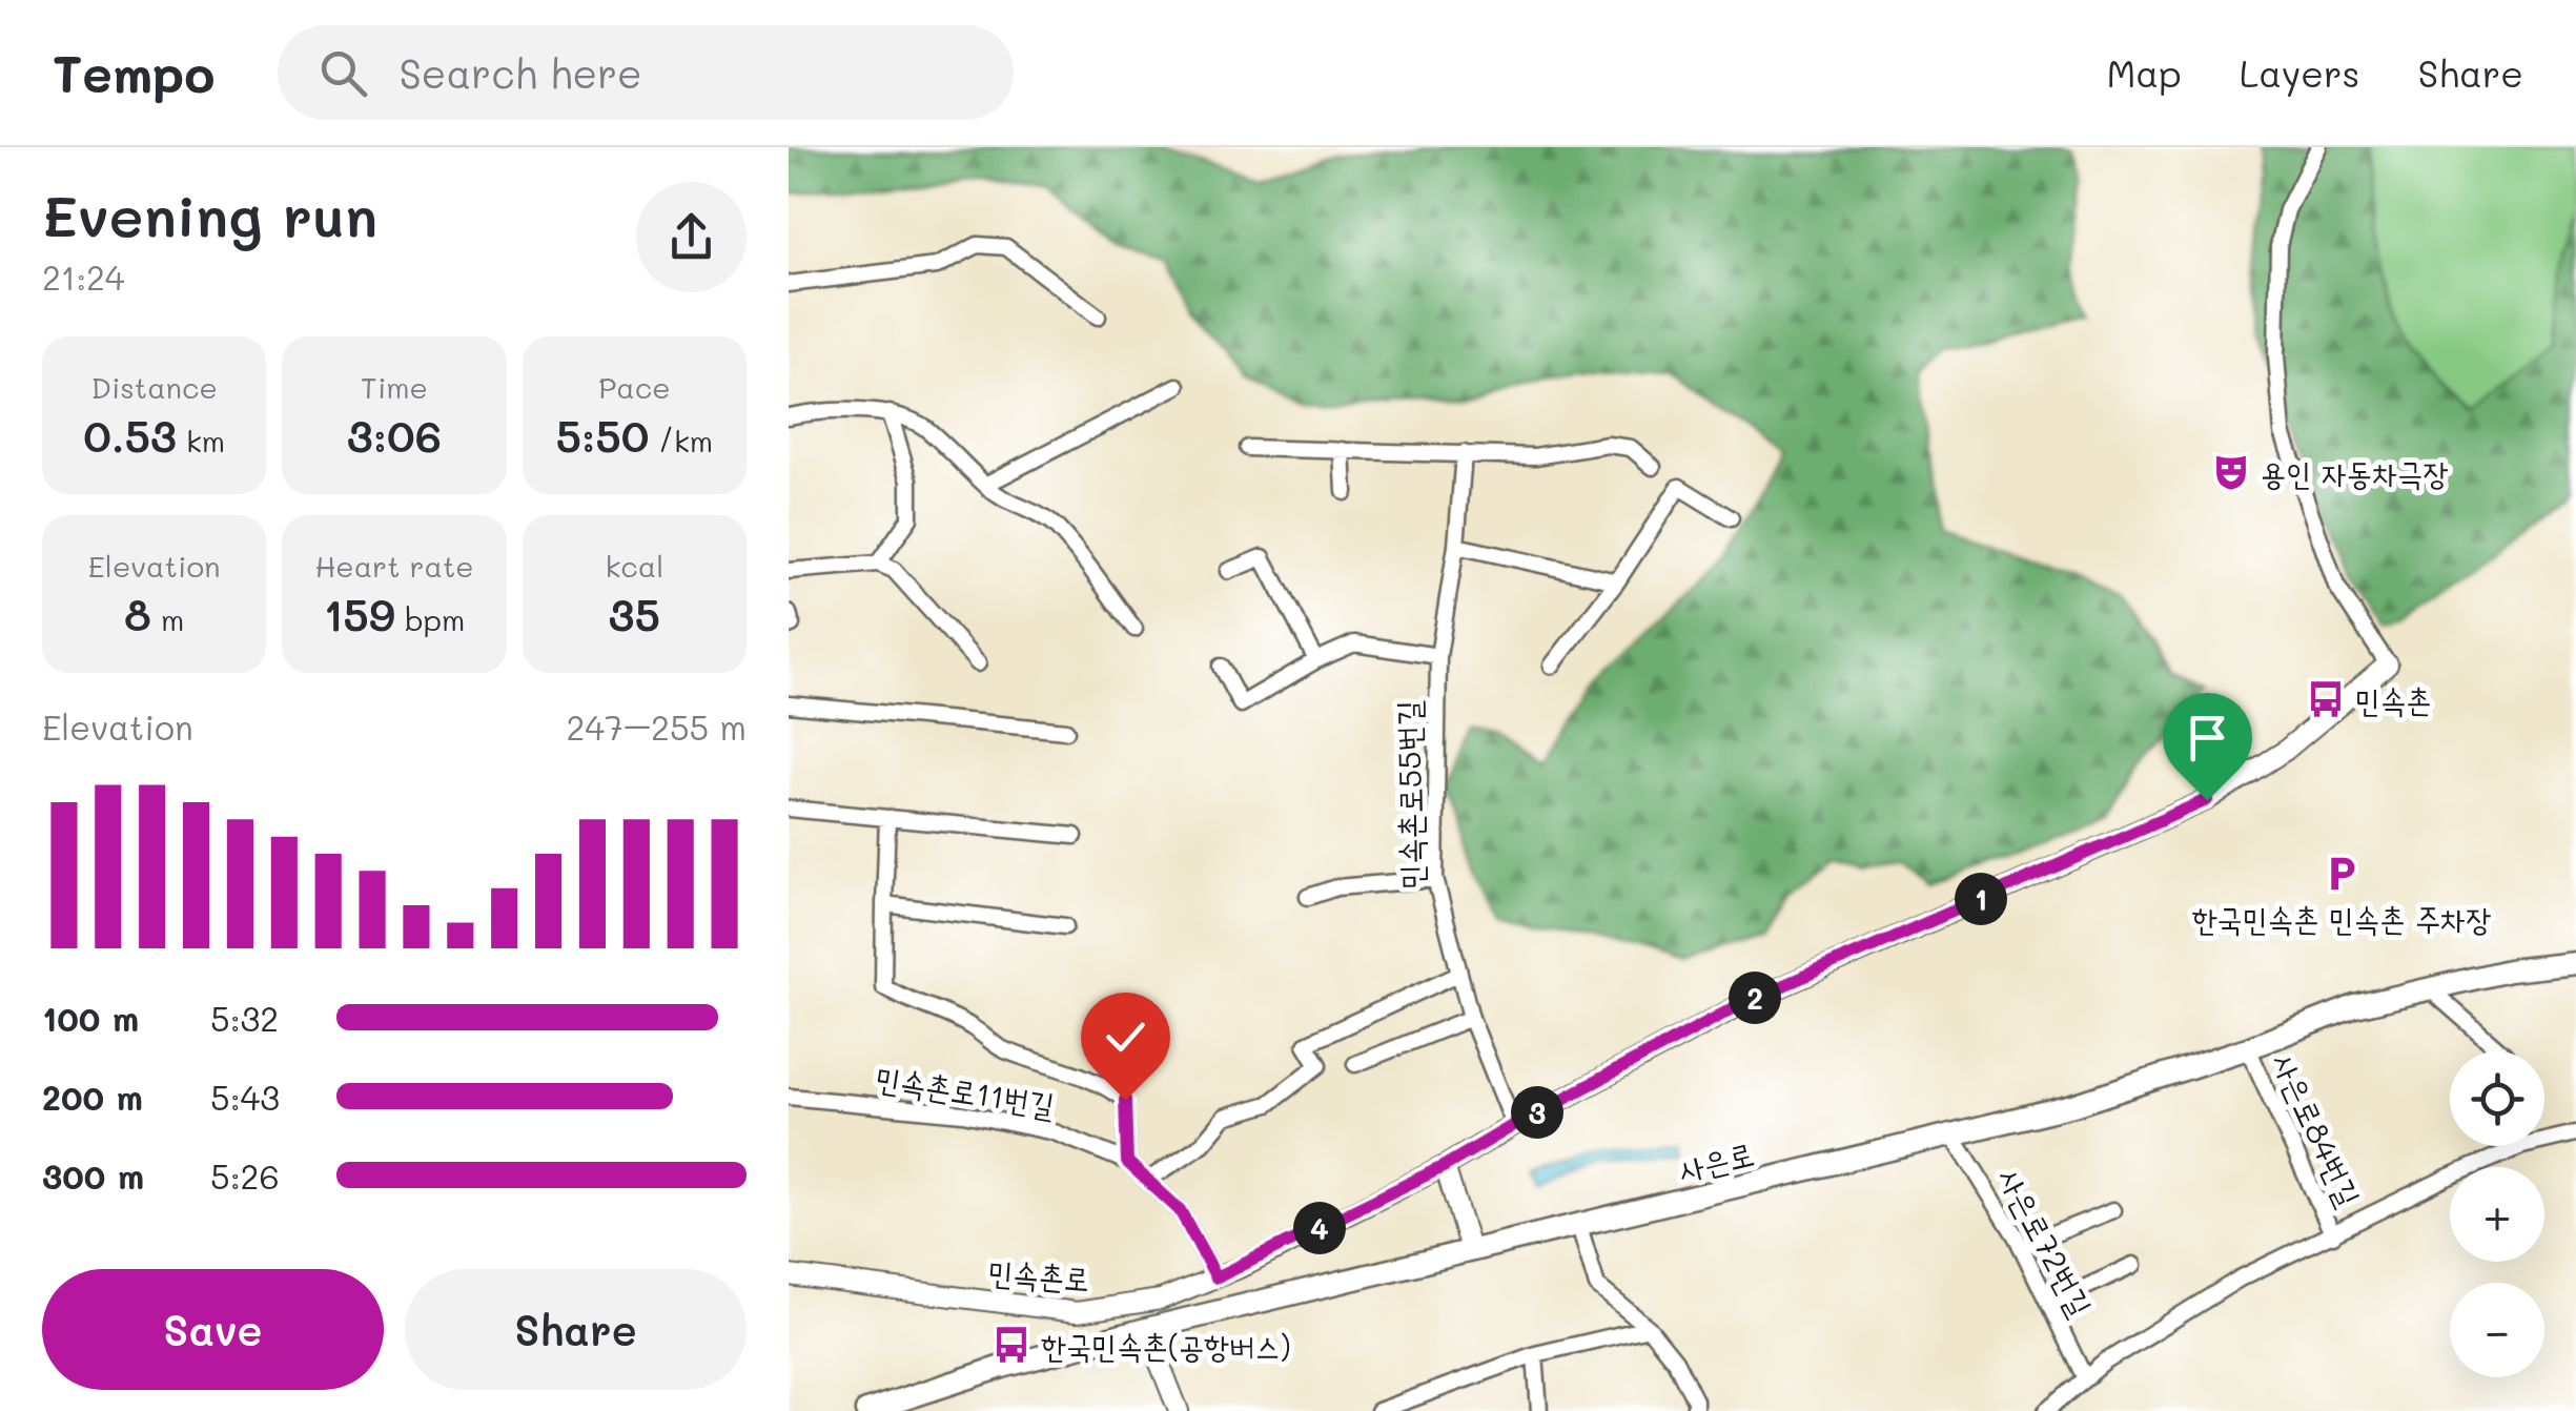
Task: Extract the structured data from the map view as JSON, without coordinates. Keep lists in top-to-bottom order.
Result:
{
  "streets": {
    "main road": ["사은로"],
    "street": [
      "민속촌로55번길",
      "민속촌로11번길",
      "사은로84번길",
      "사은로72번길",
      "민속촌로"
    ]
  },
  "crossings": [
    ["민속촌로55번길", "민속촌로"],
    ["민속촌로11번길", "민속촌로"],
    ["사은로84번길", "사은로"],
    ["사은로", "사은로72번길"]
  ],
  "places": {
    "theatre": ["용인 자동차극장"],
    "bus stop": ["민속촌", "한국민속촌(공항버스)"],
    "parking": ["한국민속촌 민속촌 주차장"]
  },
  "page": {
    "header": "Tempo",
    "search": "Search here",
    "nav": ["Map", "Layers", "Share"],
    "heading": ["Evening run", "21:24"],
    "stats": [
      ["Distance", "0.53 km"],
      ["Time", "3:06"],
      ["Pace", "5:50 /km"],
      ["Elevation", "8 m"],
      ["Heart rate", "159 bpm"],
      ["kcal", "35"]
    ],
    "chart": ["Elevation", "247–255 m"],
    "pins": [
      "1",
      "2",
      "3",
      "4"
    ],
    "list": [
      {
        "name": "100 m",
        "note": "5:32"
      },
      {
        "name": "200 m",
        "note": "5:43"
      },
      {
        "name": "300 m",
        "note": "5:26"
      }
    ],
    "map_buttons": ["+", "−"],
    "buttons": ["Save", "Share"]
  }
}
